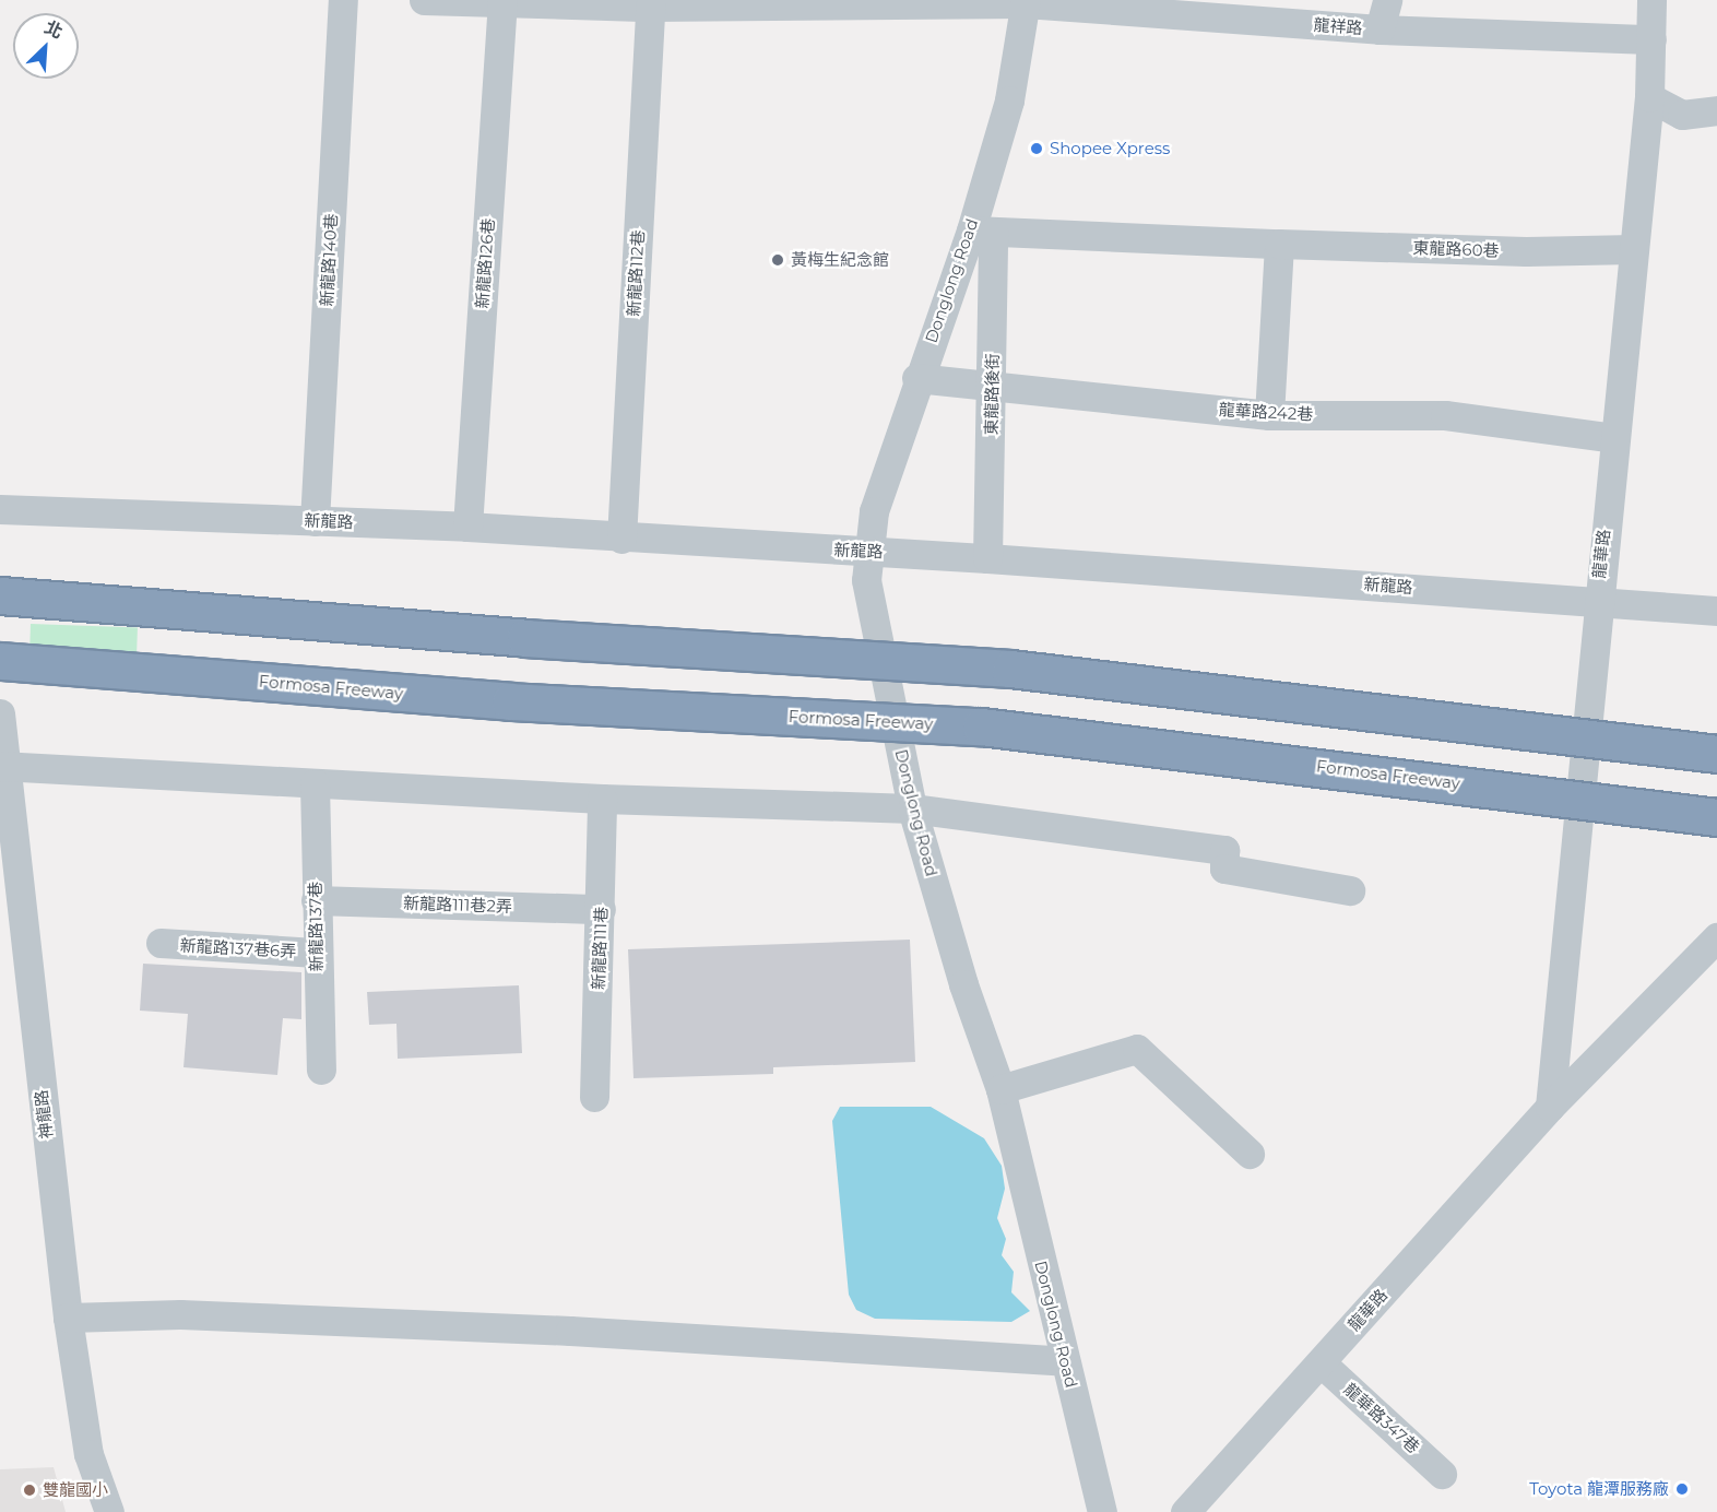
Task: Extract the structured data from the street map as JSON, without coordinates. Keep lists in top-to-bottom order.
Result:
{
  "streets": {
    "highway": ["Formosa Freeway"],
    "street": [
      "龍祥路",
      "東龍路60巷",
      "新龍路140巷",
      "新龍路126巷",
      "新龍路112巷",
      "Donglong Road",
      "東龍路後街",
      "龍華路242巷",
      "新龍路",
      "龍華路",
      "新龍路111巷2弄",
      "新龍路137巷",
      "新龍路137巷6弄",
      "新龍路111巷",
      "神龍路",
      "龍華路347巷"
    ]
  },
  "crossings": [
    ["龍祥路", "新龍路126巷"],
    ["龍祥路", "新龍路112巷"],
    ["龍祥路", "Donglong Road"],
    ["龍祥路", "龍華路"],
    ["東龍路60巷", "Donglong Road"],
    ["東龍路60巷", "東龍路後街"],
    ["東龍路60巷", "龍華路"],
    ["新龍路140巷", "新龍路"],
    ["新龍路126巷", "新龍路"],
    ["新龍路112巷", "新龍路"],
    ["Donglong Road", "東龍路後街"],
    ["Donglong Road", "龍華路242巷"],
    ["Donglong Road", "新龍路"],
    ["東龍路後街", "龍華路242巷"],
    ["東龍路後街", "新龍路"],
    ["龍華路242巷", "龍華路"],
    ["新龍路", "龍華路"],
    ["龍華路", "龍華路347巷"],
    ["新龍路111巷2弄", "新龍路137巷"],
    ["新龍路111巷2弄", "新龍路111巷"],
    ["新龍路137巷", "新龍路137巷6弄"]
  ],
  "places": [
    "Shopee Xpress",
    "黃梅生紀念館",
    "Toyota 龍潭服務廠",
    "雙龍國小"
  ],
  "north": "top right"
}
